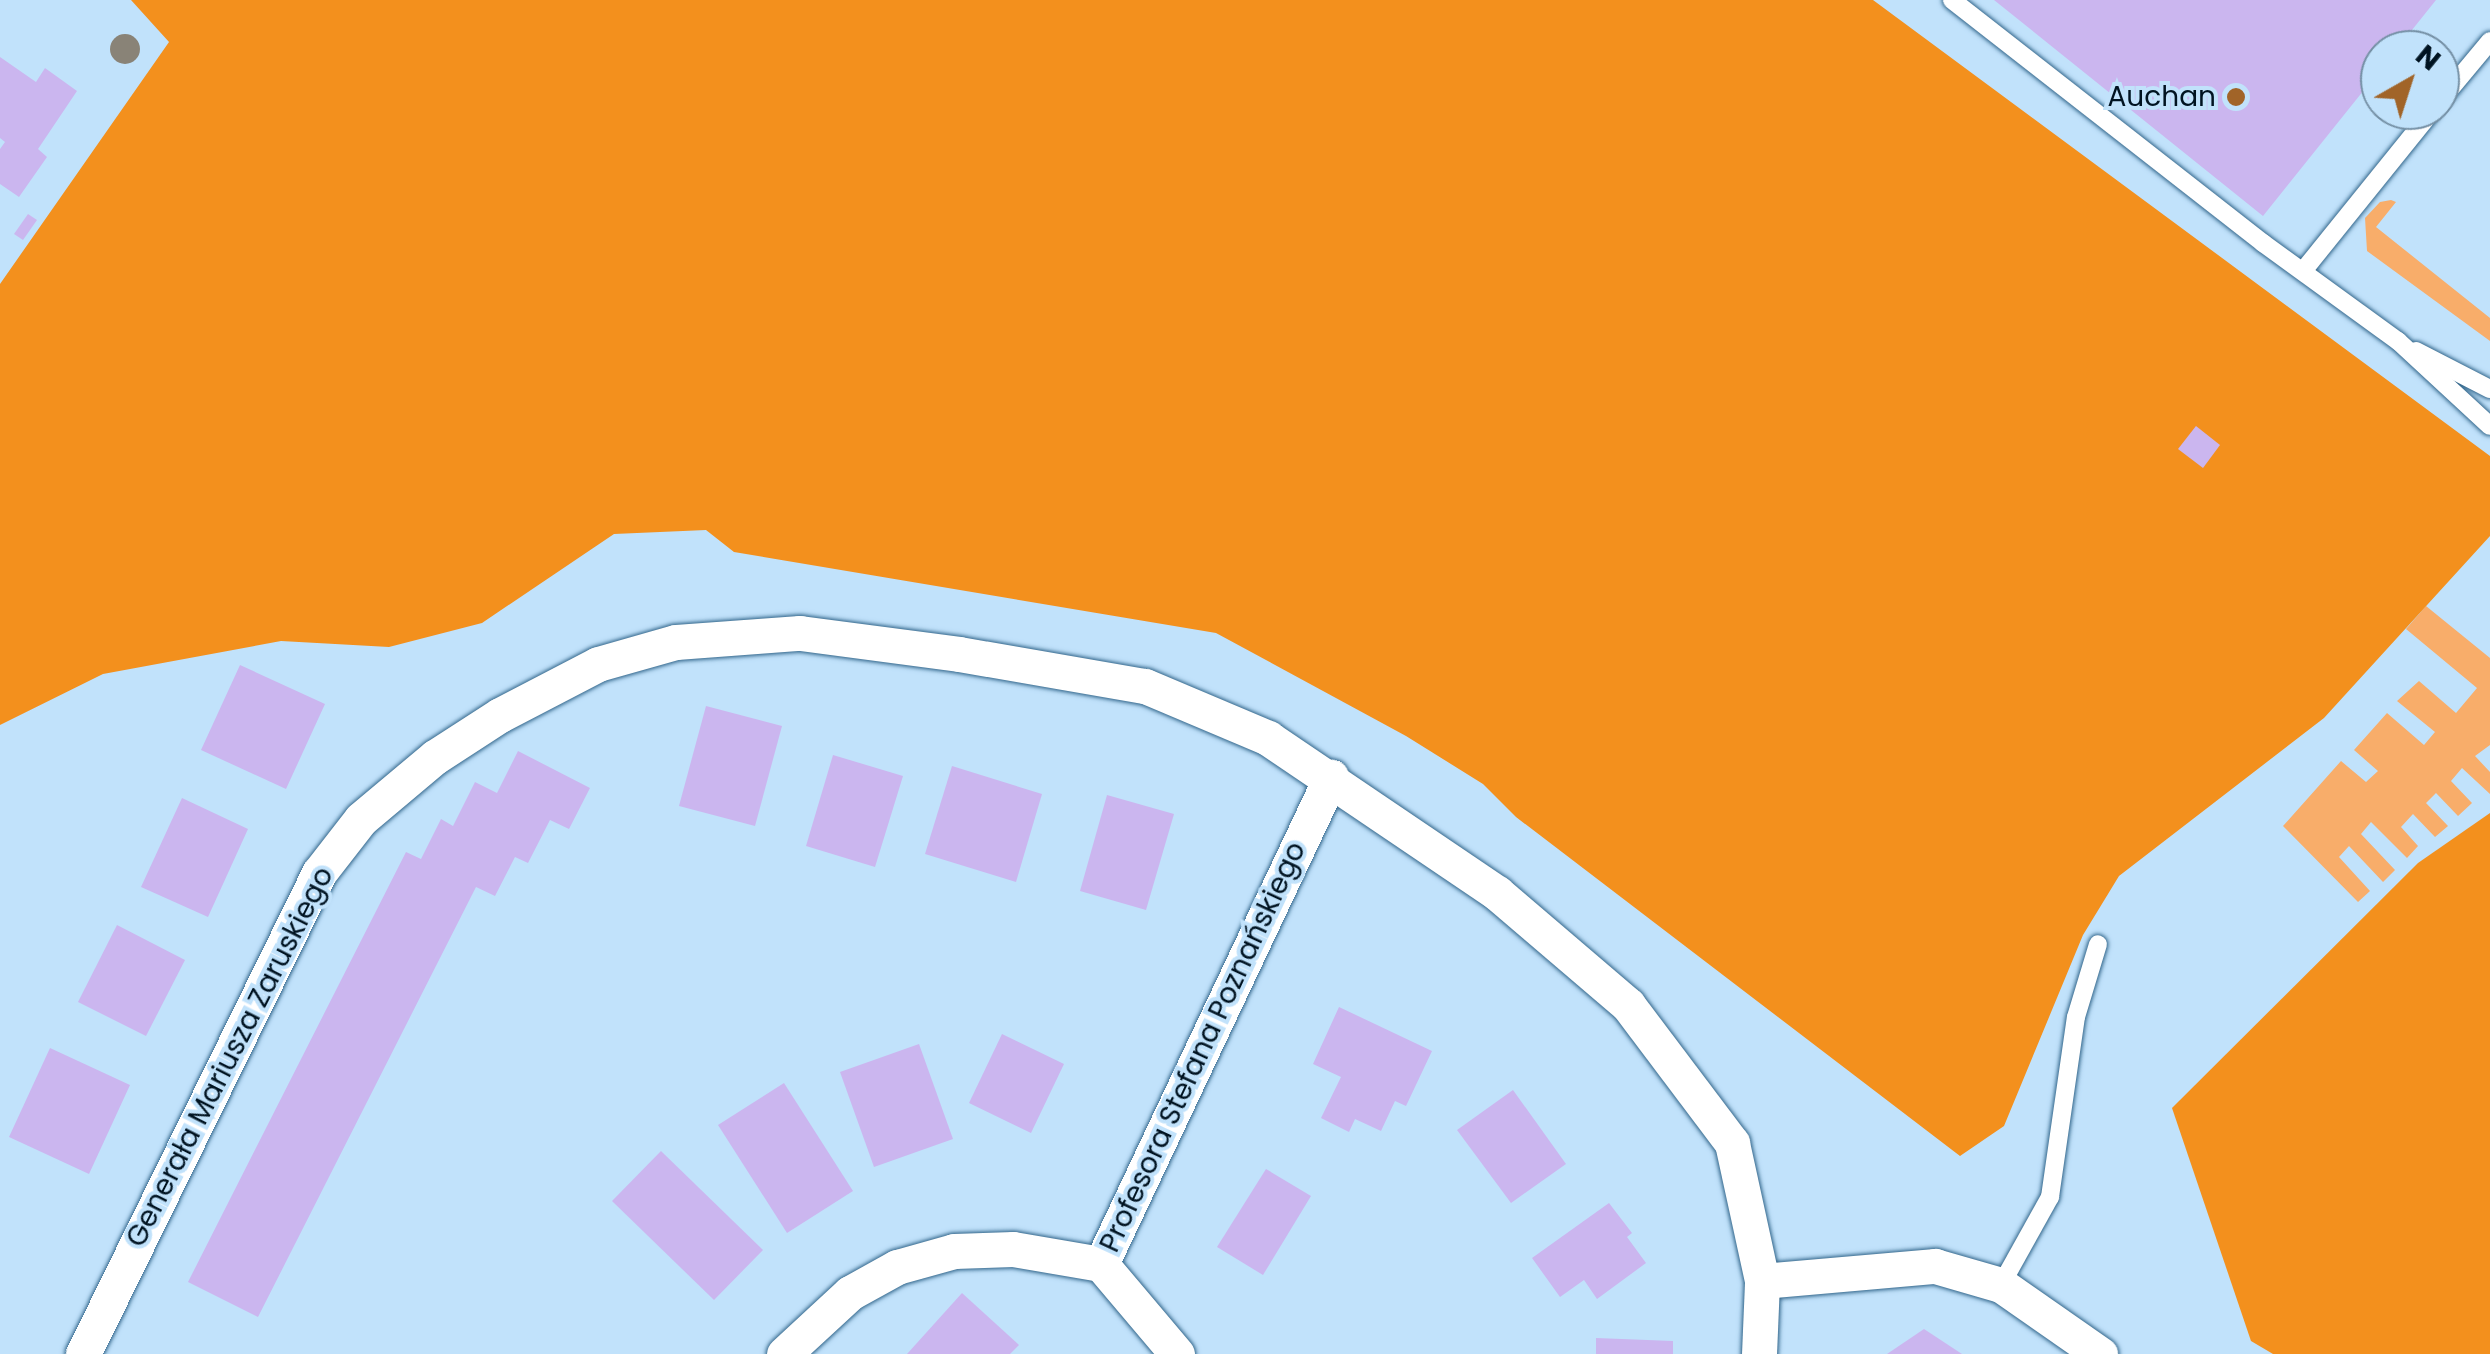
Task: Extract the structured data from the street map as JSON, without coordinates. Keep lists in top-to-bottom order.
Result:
{
  "streets": {
    "street": ["Profesora Stefana Poznańskiego", "Generała Mariusza Zaruskiego"]
  },
  "crossings": [
    ["Profesora Stefana Poznańskiego", "Generała Mariusza Zaruskiego"]
  ],
  "places": ["Auchan"],
  "north": "top right"
}
